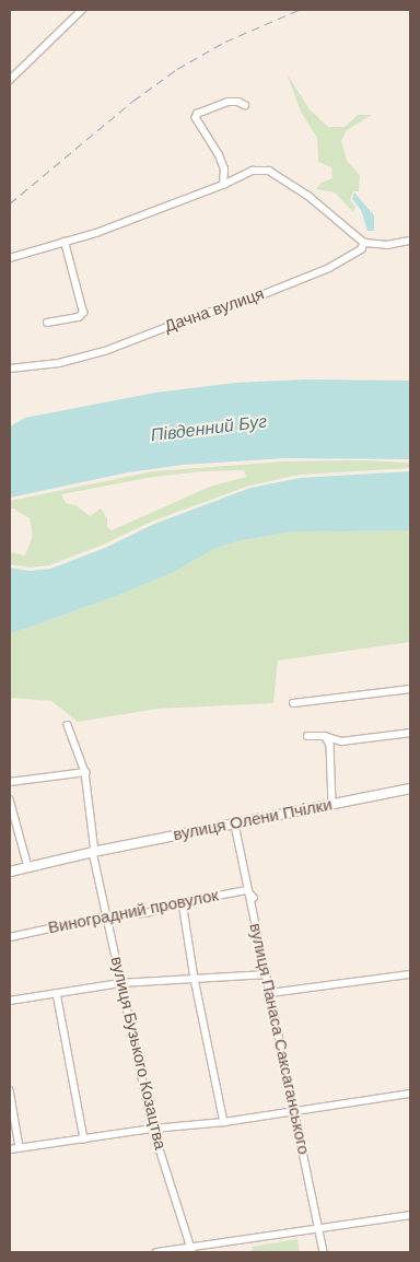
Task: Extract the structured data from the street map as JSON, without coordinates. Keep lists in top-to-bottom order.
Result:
{
  "streets": {
    "street": [
      "Дачна вулиця",
      "вулиця Олени Пчілки",
      "Виноградний провулок",
      "вулиця Панаса Саксаганського",
      "вулиця Бузького Козацтва"
    ]
  },
  "crossings": [
    ["вулиця Олени Пчілки", "вулиця Панаса Саксаганського"],
    ["вулиця Олени Пчілки", "вулиця Бузького Козацтва"],
    ["Виноградний провулок", "вулиця Панаса Саксаганського"],
    ["Виноградний провулок", "вулиця Бузького Козацтва"]
  ],
  "water": ["Південний Буг"]
}
